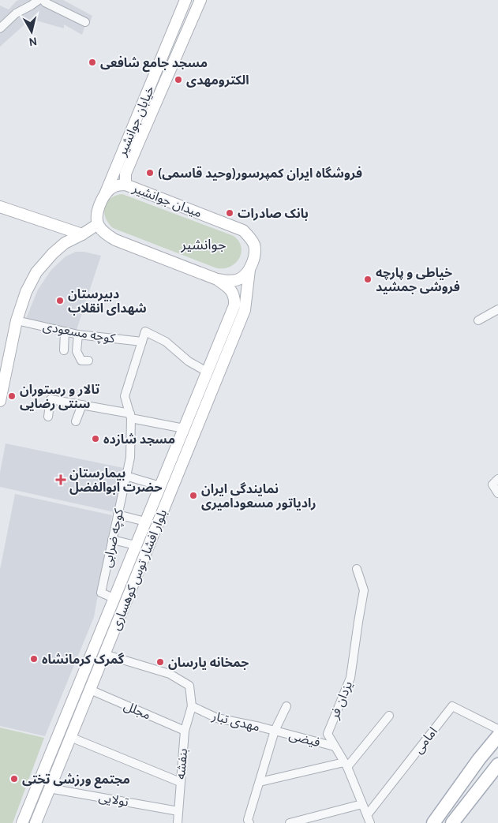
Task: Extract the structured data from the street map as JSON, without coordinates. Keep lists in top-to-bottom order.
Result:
{
  "streets": {
    "main road": ["خیابان جوانشیر", "میدان جوانشیر", "بلوار افشار توس کوهساری"],
    "street": [
      "کوچه مسعودی",
      "کوچه ضرابی",
      "یزدان فر",
      "مجلل",
      "مهدی تبار",
      "فیضی",
      "امامی",
      "بنفشه",
      "تولایی"
    ]
  },
  "crossings": [
    ["خیابان جوانشیر", "میدان جوانشیر"],
    ["میدان جوانشیر", "بلوار افشار توس کوهساری"],
    ["کوچه مسعودی", "کوچه ضرابی"],
    ["کوچه ضرابی", "بلوار افشار توس کوهساری"],
    ["بلوار افشار توس کوهساری", "مجلل"],
    ["بلوار افشار توس کوهساری", "تولایی"],
    ["یزدان فر", "فیضی"],
    ["یزدان فر", "امامی"],
    ["مجلل", "بنفشه"],
    ["مهدی تبار", "فیضی"],
    ["مهدی تبار", "بنفشه"],
    ["بنفشه", "تولایی"]
  ],
  "districts": ["جوانشیر"],
  "places": {
    "other": [
      "مسجد جامع شافعی",
      "الکترومهدی",
      "فروشگاه ایران کمپرسور(وحید قاسمی)",
      "بانک صادرات",
      "خیاطی ‌‌و‌ پارچه فروشی جمشید",
      "دبیرستان شهدای انقلاب",
      "تالار و رستوران سنتی رضایی",
      "مسجد شازده",
      "نمایندگی ایران رادیاتور مسعودامیری",
      "گمرک کرمانشاه",
      "جمخانه یارسان",
      "مجتمع ورزشی تختی"
    ],
    "health": ["بیمارستان حضرت ابوالفضل"]
  },
  "north": "bottom"
}
